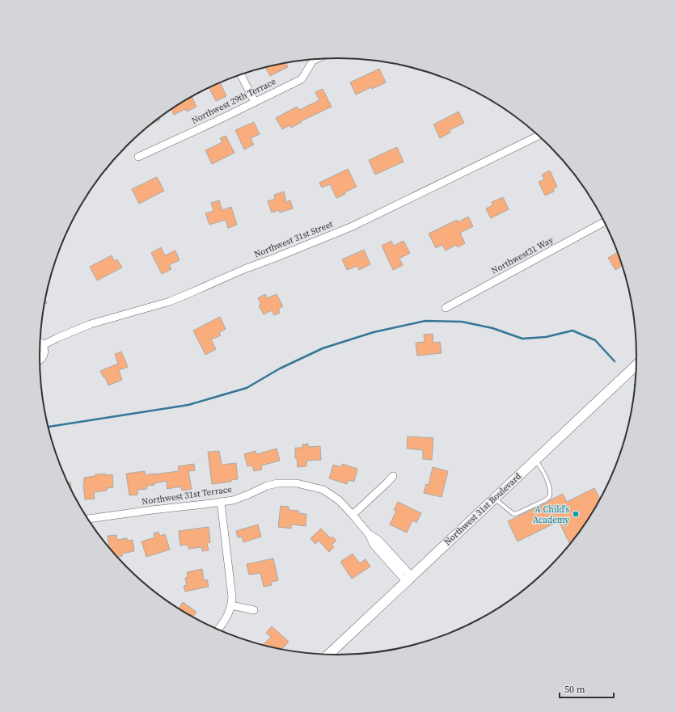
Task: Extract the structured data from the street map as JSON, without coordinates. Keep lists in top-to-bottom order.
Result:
{
  "streets": {
    "street": [
      "Northwest 29th Terrace",
      "Northwest 31st Street",
      "Northwest31 Way",
      "Northwest 31st Terrace",
      "Northwest 31st Boulevard"
    ]
  },
  "crossings": [
    ["Northwest 31st Terrace", "Northwest 31st Boulevard"]
  ],
  "places": ["A Child's Academy"],
  "scale_bar": "50 m"
}
